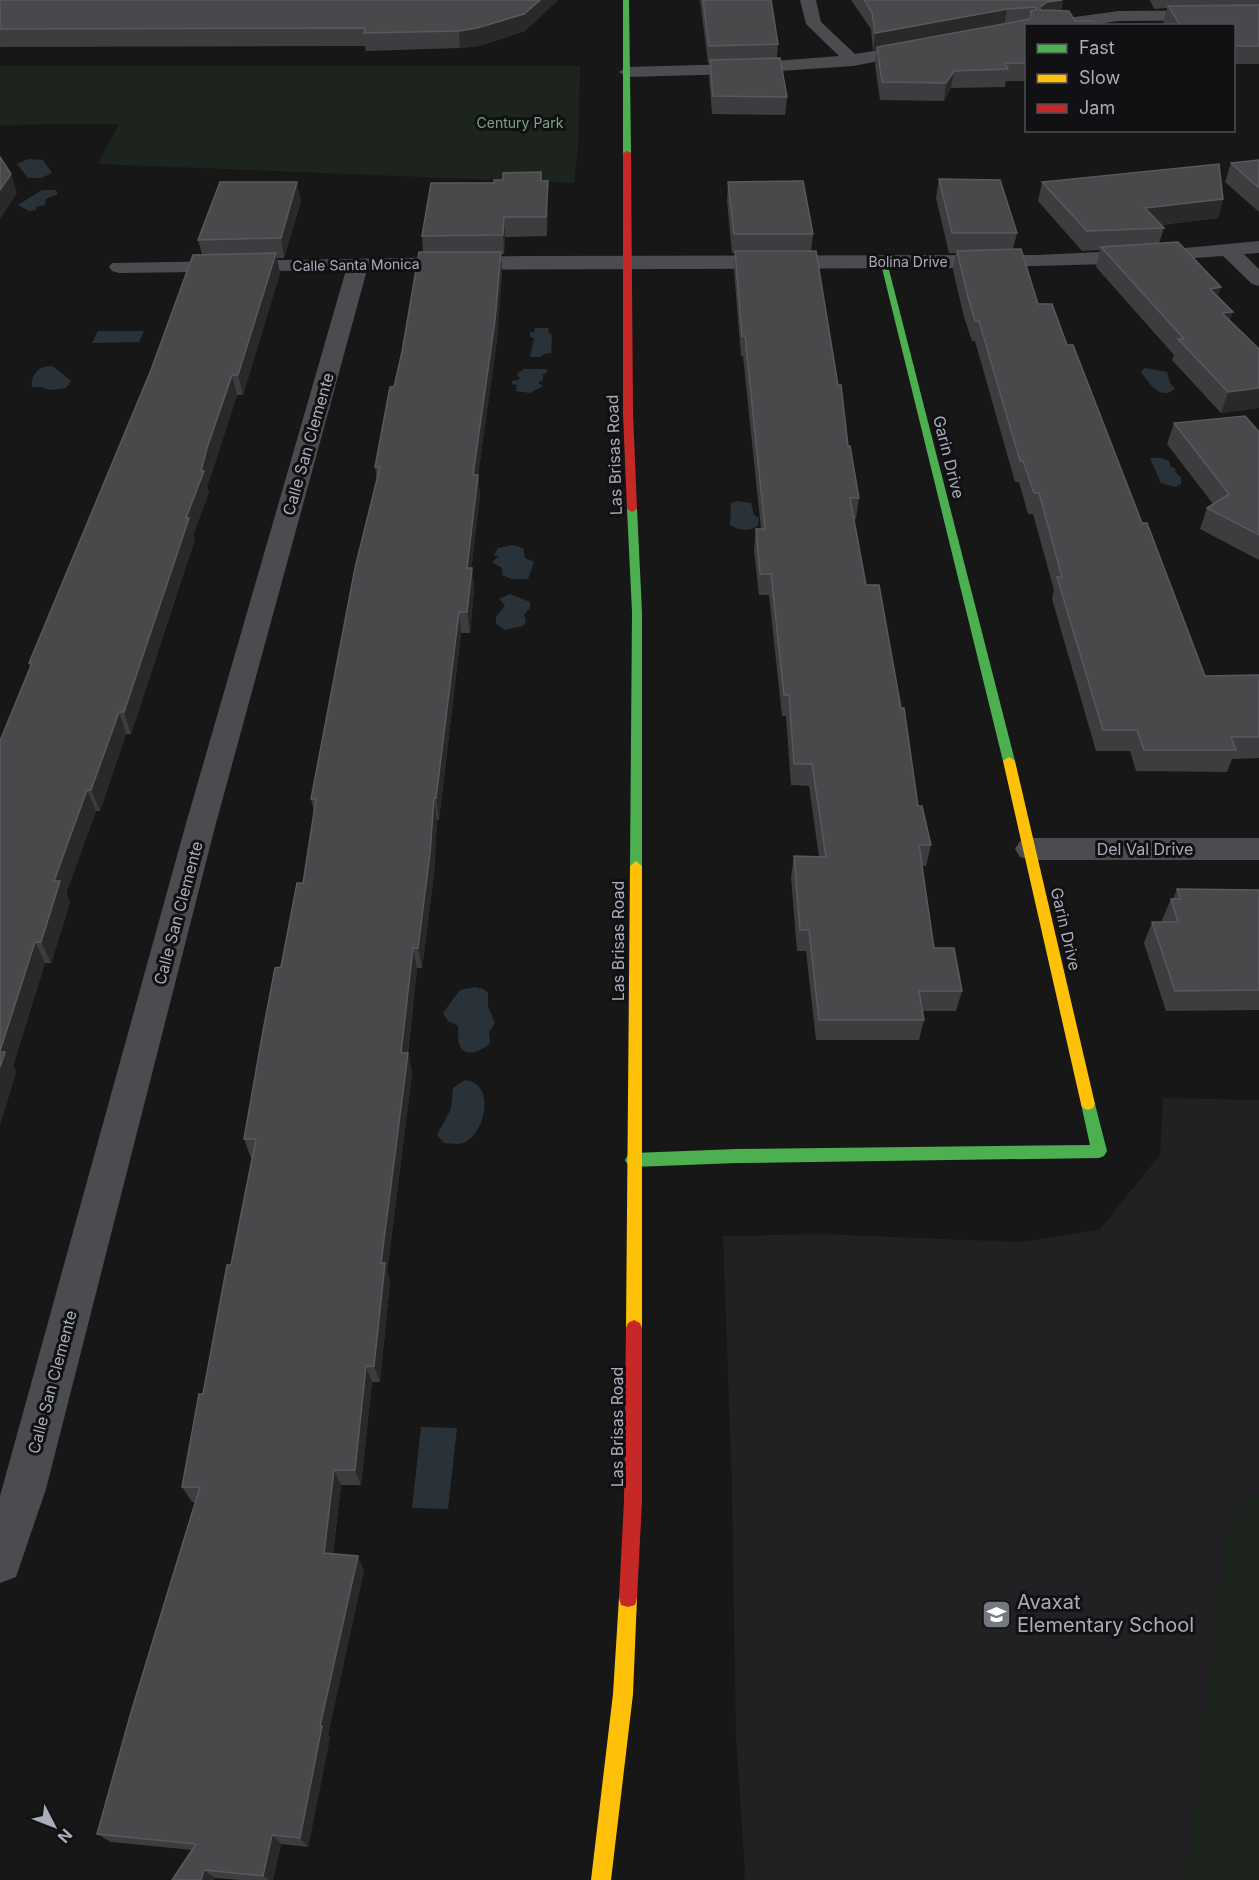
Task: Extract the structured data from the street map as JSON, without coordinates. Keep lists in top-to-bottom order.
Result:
{
  "streets": {
    "street": [
      "Bolina Drive",
      "Calle Santa Monica",
      "Calle San Clemente",
      "Las Brisas Road",
      "Garin Drive",
      "Del Val Drive"
    ]
  },
  "crossings": [
    ["Bolina Drive", "Calle Santa Monica"],
    ["Bolina Drive", "Las Brisas Road"],
    ["Bolina Drive", "Garin Drive"],
    ["Calle Santa Monica", "Calle San Clemente"],
    ["Calle Santa Monica", "Las Brisas Road"],
    ["Las Brisas Road", "Garin Drive"],
    ["Garin Drive", "Del Val Drive"]
  ],
  "parks": ["Century Park"],
  "places": {
    "school or university": ["Avaxat Elementary School"]
  },
  "legend": ["Fast", "Slow", "Jam"],
  "north": "bottom right"
}
